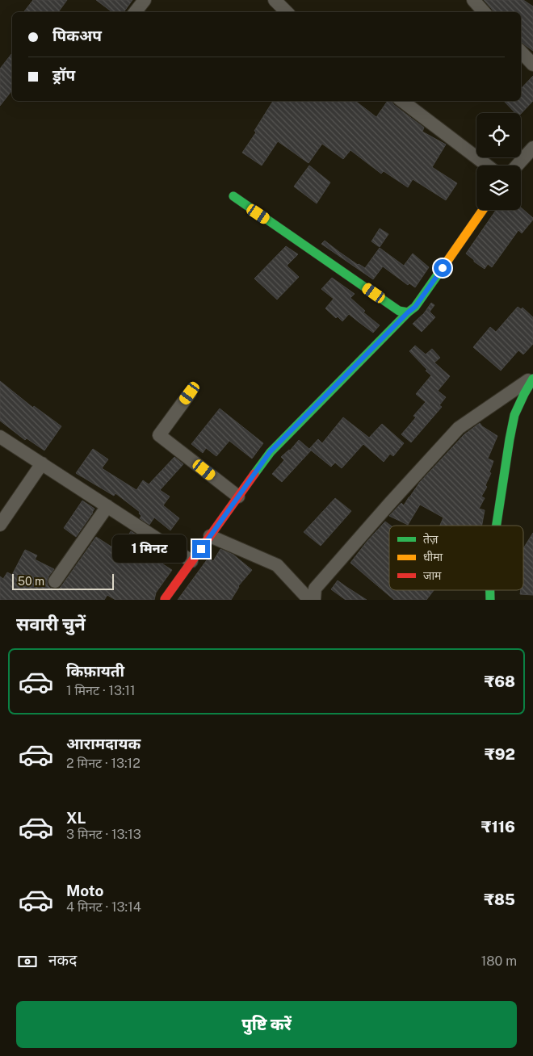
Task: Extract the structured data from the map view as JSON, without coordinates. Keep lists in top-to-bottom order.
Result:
{
  "legend": ["तेज़", "धीमा", "जाम"],
  "scale_bar": "50 m",
  "page": {
    "banner": ["पिकअप", "ड्रॉप"],
    "bubble": "1 मिनट",
    "scale": "50 m",
    "heading": "सवारी चुनें",
    "list": [
      {
        "name": "किफ़ायती",
        "note": "1 मिनट · 13:11",
        "value": "₹68"
      },
      {
        "name": "आरामदायक",
        "note": "2 मिनट · 13:12",
        "value": "₹92"
      },
      {
        "name": "XL",
        "note": "3 मिनट · 13:13",
        "value": "₹116"
      },
      {
        "name": "Moto",
        "note": "4 मिनट · 13:14",
        "value": "₹85"
      }
    ],
    "pay": ["नकद", "180 m"],
    "buttons": "पुष्टि करें"
  }
}
